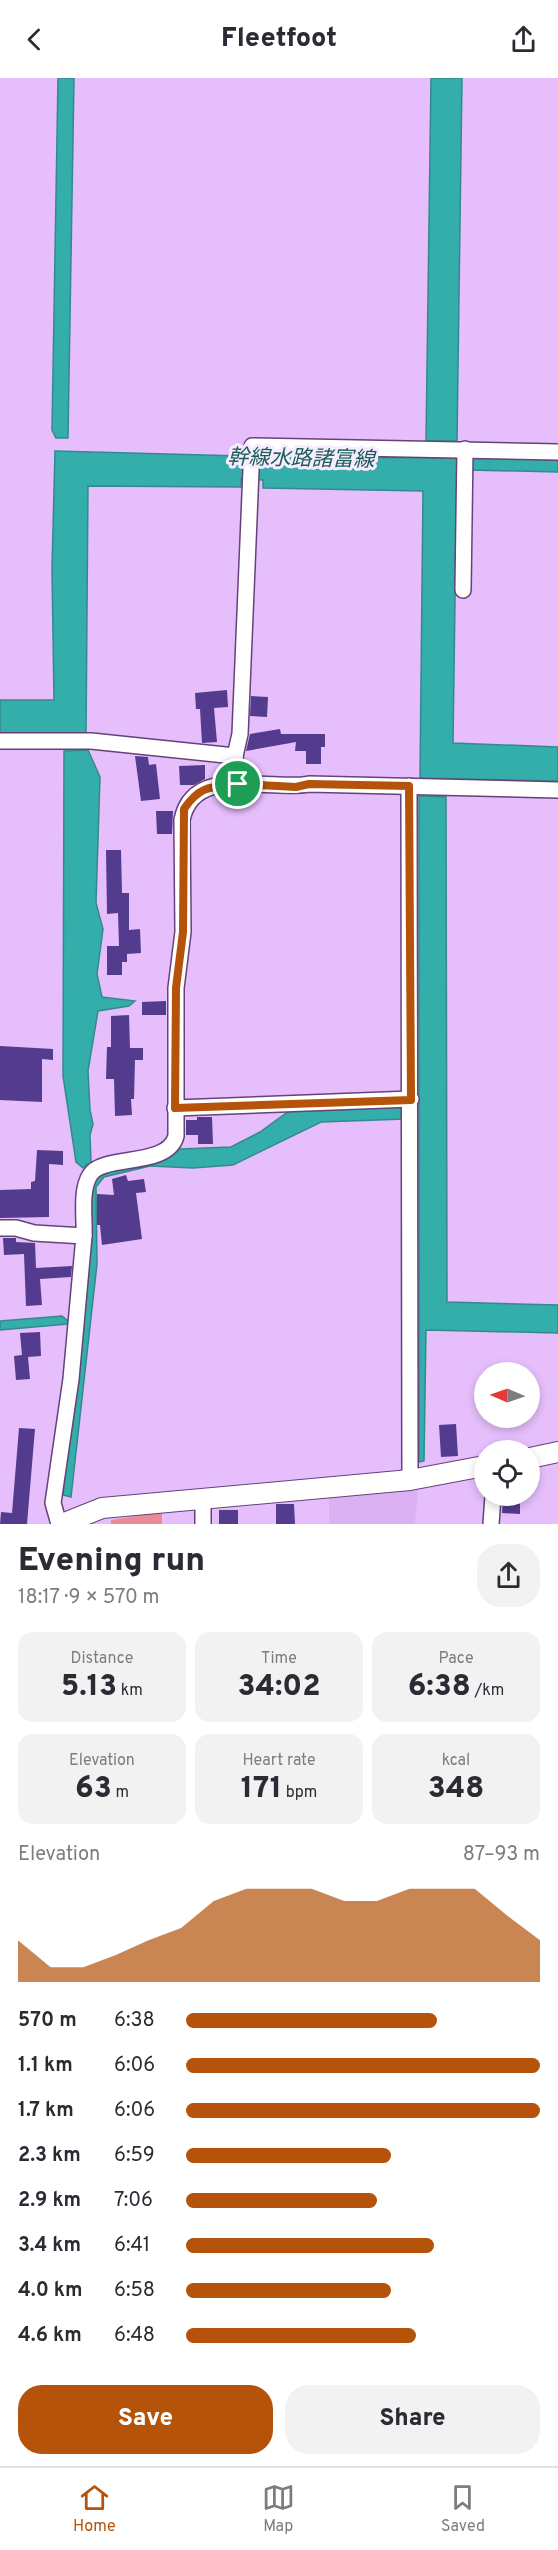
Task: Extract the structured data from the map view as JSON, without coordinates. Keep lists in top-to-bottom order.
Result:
{
  "water": ["幹線水路諸富線"],
  "north": "left",
  "page": {
    "header": "Fleetfoot",
    "heading": ["Evening run", "18:17 · 9 × 570 m"],
    "stats": [
      ["Distance", "5.13 km"],
      ["Time", "34:02"],
      ["Pace", "6:38 /km"],
      ["Elevation", "63 m"],
      ["Heart rate", "171 bpm"],
      ["kcal", "348"]
    ],
    "chart": ["Elevation", "87–93 m"],
    "list": [
      {
        "name": "570 m",
        "note": "6:38"
      },
      {
        "name": "1.1 km",
        "note": "6:06"
      },
      {
        "name": "1.7 km",
        "note": "6:06"
      },
      {
        "name": "2.3 km",
        "note": "6:59"
      },
      {
        "name": "2.9 km",
        "note": "7:06"
      },
      {
        "name": "3.4 km",
        "note": "6:41"
      },
      {
        "name": "4.0 km",
        "note": "6:58"
      },
      {
        "name": "4.6 km",
        "note": "6:48"
      }
    ],
    "buttons": ["Save", "Share"],
    "tabs": ["Home", "Map", "Saved"]
  }
}
